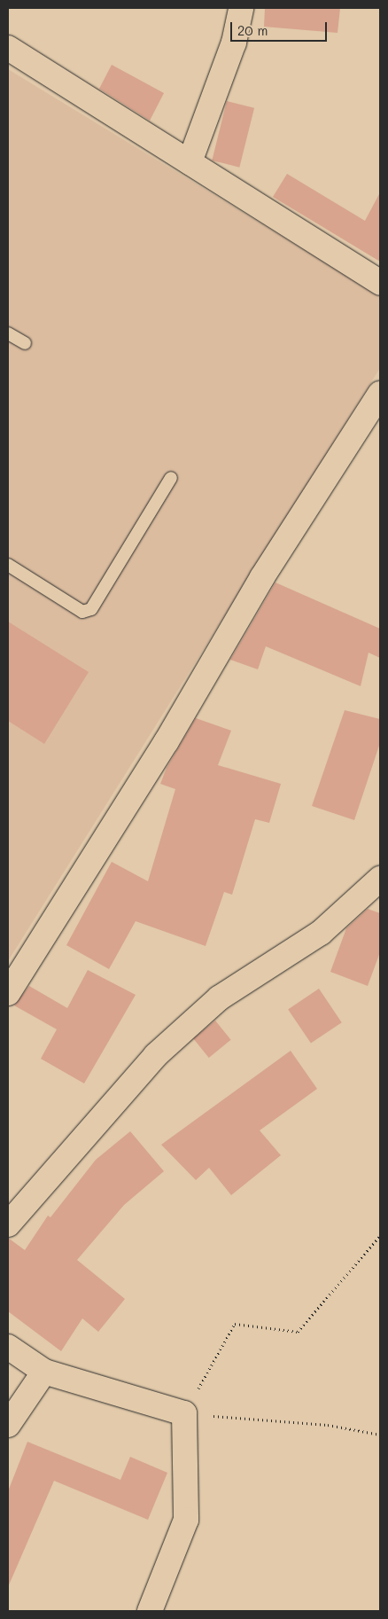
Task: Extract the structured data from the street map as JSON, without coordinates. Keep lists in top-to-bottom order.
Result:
{
  "scale_bar": "20 m"
}
